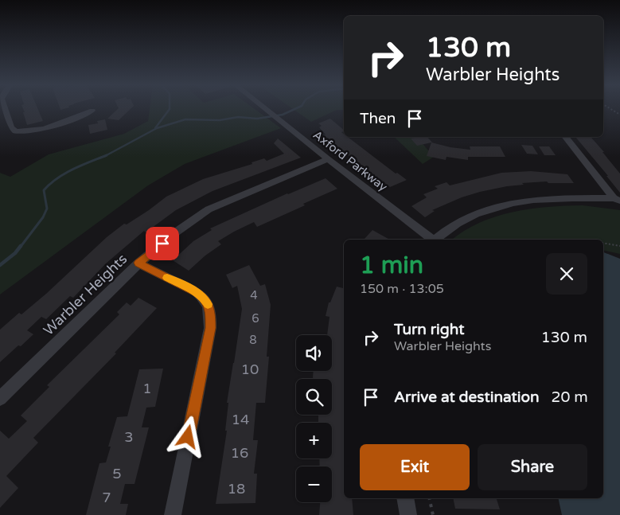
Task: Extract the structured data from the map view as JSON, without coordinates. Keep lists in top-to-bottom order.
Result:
{
  "streets": {
    "street": ["Axford Parkway", "Warbler Heights"]
  },
  "crossings": [
    ["Axford Parkway", "Warbler Heights"]
  ],
  "house_numbers": [
    "4",
    "6",
    "8",
    "10",
    "1",
    "14",
    "3",
    "16",
    "5",
    "18",
    "7"
  ],
  "page": {
    "turn": ["130 m", "Warbler Heights"],
    "then": "Then",
    "heading": ["1 min", "150 m · 13:05"],
    "list": [
      {
        "name": "Turn right",
        "note": "Warbler Heights",
        "value": "130 m"
      },
      {
        "name": "Arrive at destination",
        "value": "20 m"
      }
    ],
    "map_buttons": ["+", "−"],
    "buttons": ["Exit", "Share"]
  }
}
